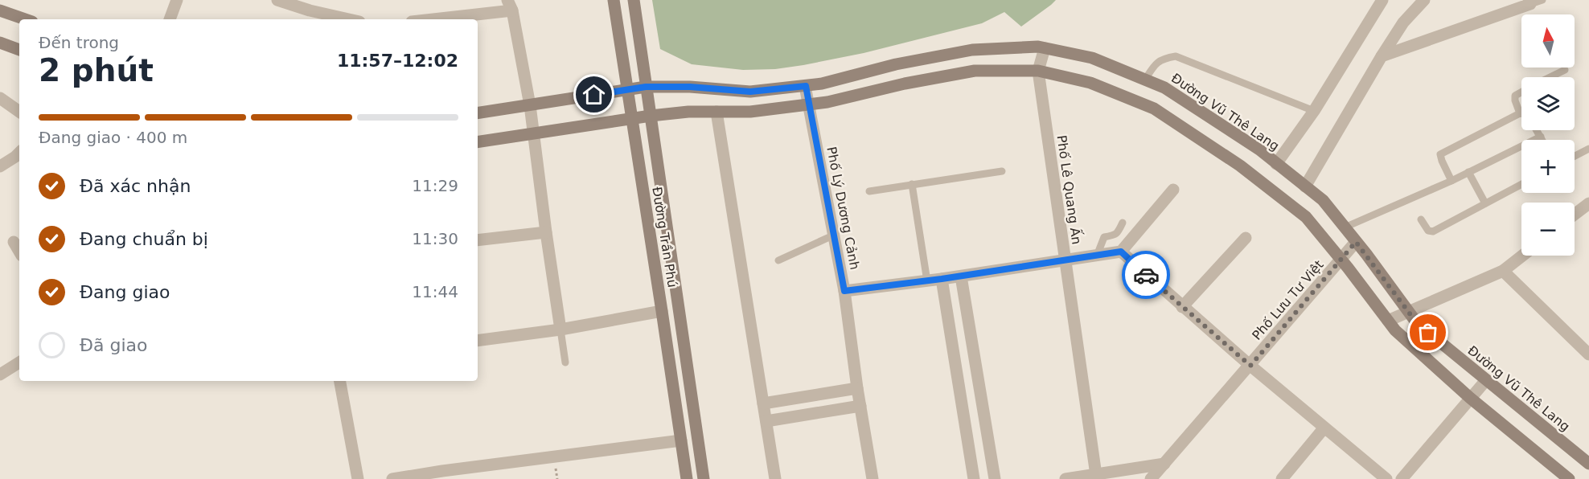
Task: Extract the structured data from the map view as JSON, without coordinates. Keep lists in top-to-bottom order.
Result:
{
  "streets": {
    "street": [
      "Đường Vũ Thê Lang",
      "Phố Lê Quang Ấn",
      "Phố Lý Dương Cảnh",
      "Đường Trần Phú",
      "Phố Lưu Tư Việt"
    ]
  },
  "crossings": [
    ["Đường Vũ Thê Lang", "Phố Lê Quang Ấn"],
    ["Đường Vũ Thê Lang", "Phố Lý Dương Cảnh"],
    ["Đường Vũ Thê Lang", "Đường Trần Phú"],
    ["Đường Vũ Thê Lang", "Phố Lưu Tư Việt"]
  ],
  "north": "top",
  "page": {
    "map_buttons": ["+", "−"],
    "heading": ["2 phút", "Đến trong", "11:57–12:02"],
    "bar": "Đang giao · 400 m",
    "list": [
      ["Đã xác nhận", "11:29"],
      ["Đang chuẩn bị", "11:30"],
      ["Đang giao", "11:44"],
      "Đã giao"
    ]
  }
}
